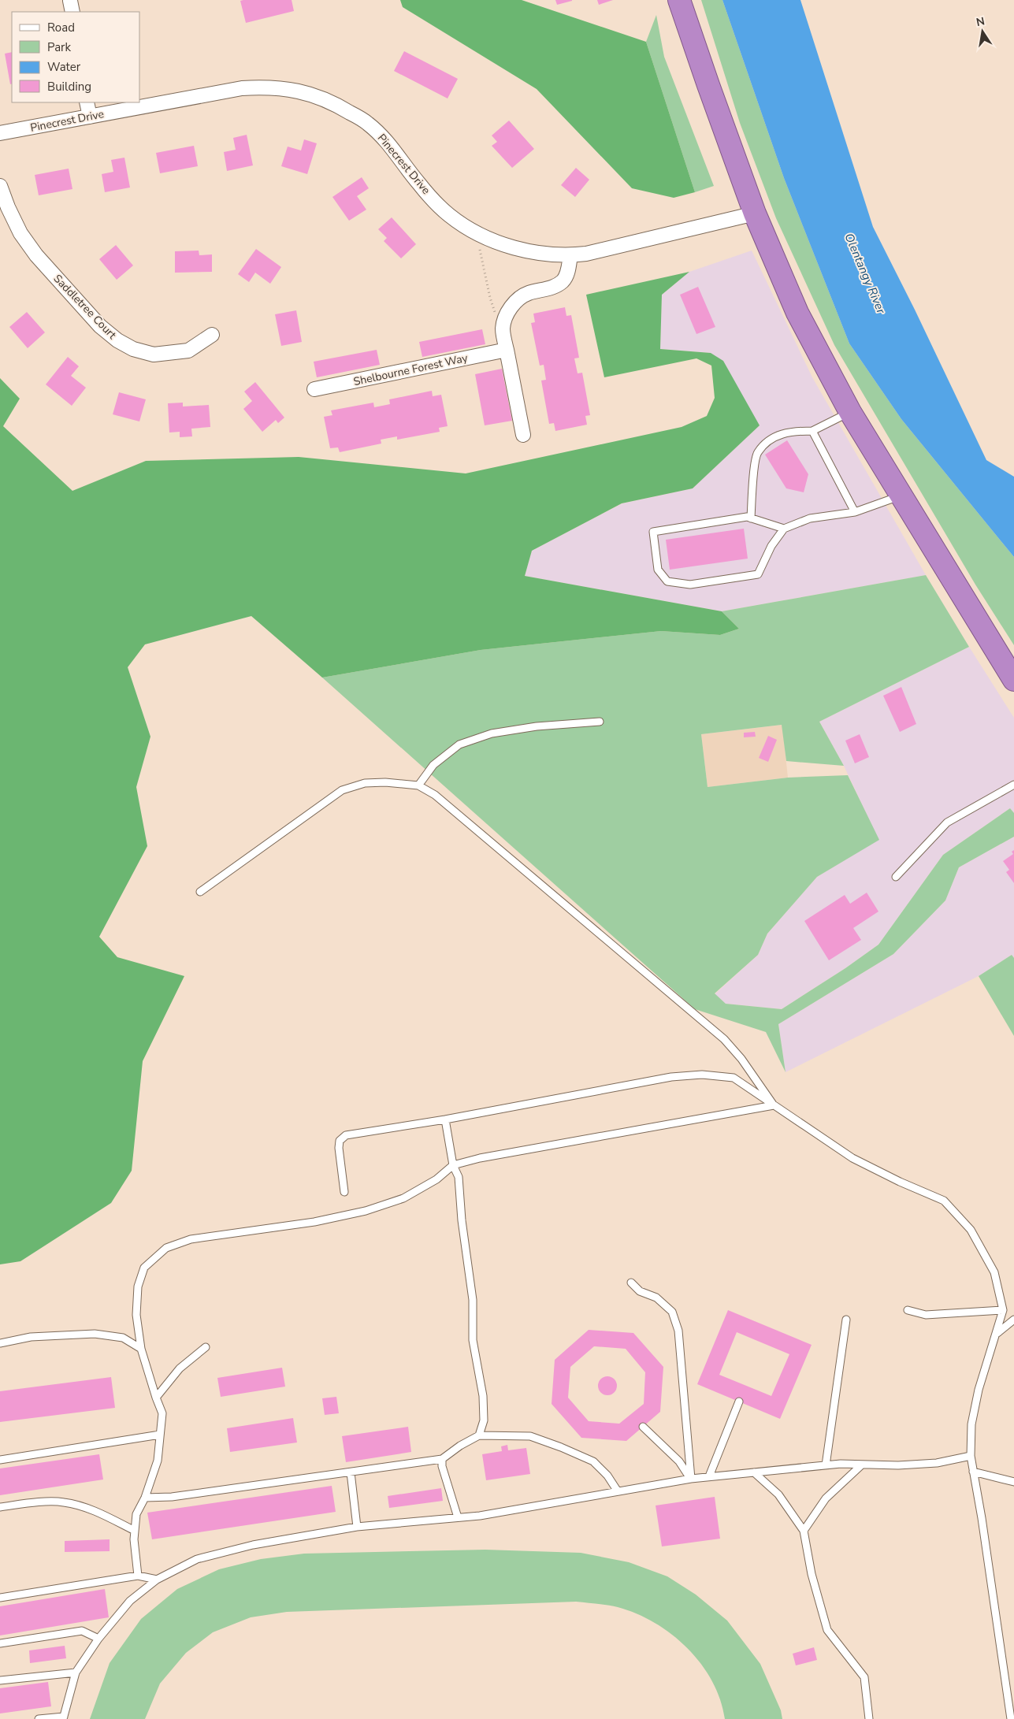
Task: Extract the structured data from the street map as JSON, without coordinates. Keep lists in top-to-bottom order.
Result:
{
  "streets": {
    "street": ["Pinecrest Drive", "Saddletree Court", "Shelbourne Forest Way"]
  },
  "water": ["Olentangy River"],
  "legend": [
    "Road",
    "Park",
    "Water",
    "Building"
  ],
  "north": "top"
}
